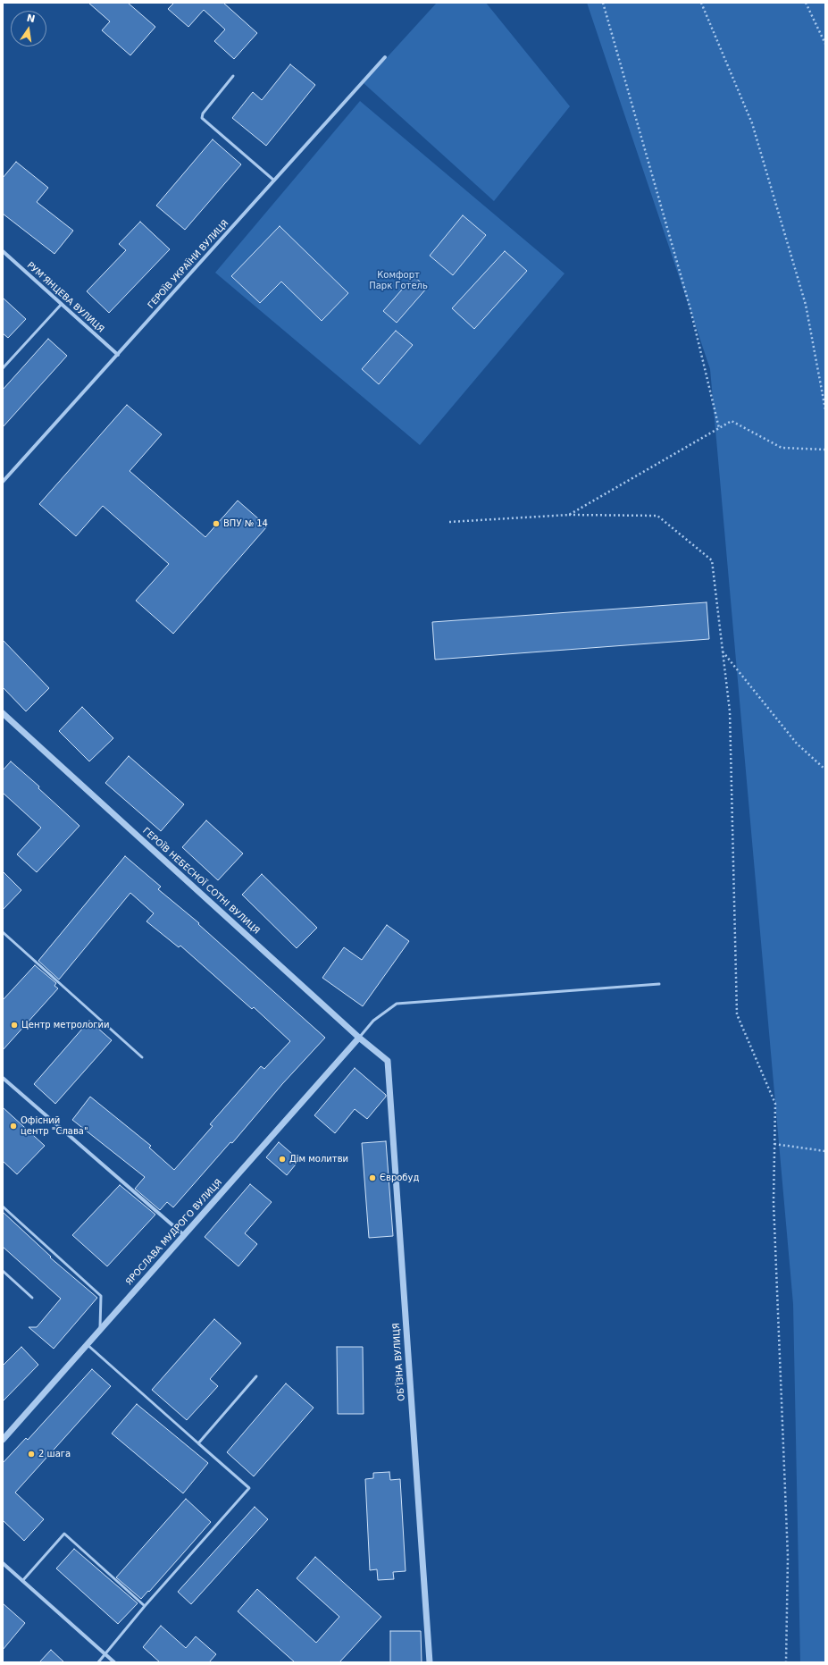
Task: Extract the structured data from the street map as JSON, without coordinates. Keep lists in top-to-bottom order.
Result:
{
  "streets": {
    "street": [
      "ГЕРОЇВ УКРАЇНИ ВУЛИЦЯ",
      "РУМ’ЯНЦЕВА ВУЛИЦЯ",
      "ГЕРОЇВ НЕБЕСНОЇ СОТНІ ВУЛИЦЯ",
      "ЯРОСЛАВА МУДРОГО ВУЛИЦЯ",
      "ОБ’ЇЗНА ВУЛИЦЯ"
    ]
  },
  "crossings": [
    ["ГЕРОЇВ УКРАЇНИ ВУЛИЦЯ", "РУМ’ЯНЦЕВА ВУЛИЦЯ"],
    ["ГЕРОЇВ НЕБЕСНОЇ СОТНІ ВУЛИЦЯ", "ЯРОСЛАВА МУДРОГО ВУЛИЦЯ"],
    ["ГЕРОЇВ НЕБЕСНОЇ СОТНІ ВУЛИЦЯ", "ОБ’ЇЗНА ВУЛИЦЯ"]
  ],
  "parks": ["Комфорт Парк Готель"],
  "places": [
    "ВПУ № 14",
    "Центр метрологии",
    "Офісний центр \"Слава\"",
    "Дім молитви",
    "Євробуд",
    "2 шага"
  ],
  "north": "top"
}
